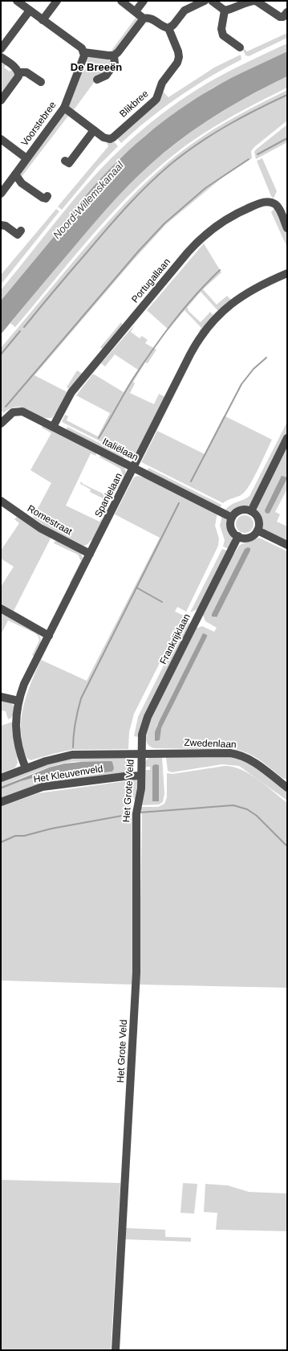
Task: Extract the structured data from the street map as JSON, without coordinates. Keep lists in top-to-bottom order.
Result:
{
  "streets": {
    "street": [
      "Blikbree",
      "Voorstebree",
      "Portugallaan",
      "Italiëlaan",
      "Spanjelaan",
      "Romestraat",
      "Frankrijklaan",
      "Zwedenlaan",
      "Het Kleuvenveld",
      "Het Grote Veld"
    ]
  },
  "crossings": [
    ["Blikbree", "Voorstebree"],
    ["Portugallaan", "Italiëlaan"],
    ["Italiëlaan", "Spanjelaan"],
    ["Italiëlaan", "Frankrijklaan"],
    ["Spanjelaan", "Romestraat"],
    ["Spanjelaan", "Zwedenlaan"],
    ["Frankrijklaan", "Zwedenlaan"],
    ["Frankrijklaan", "Het Grote Veld"],
    ["Zwedenlaan", "Het Grote Veld"],
    ["Het Kleuvenveld", "Het Grote Veld"]
  ],
  "districts": ["De Breeën"],
  "water": ["Noord-Willemskanaal"]
}
